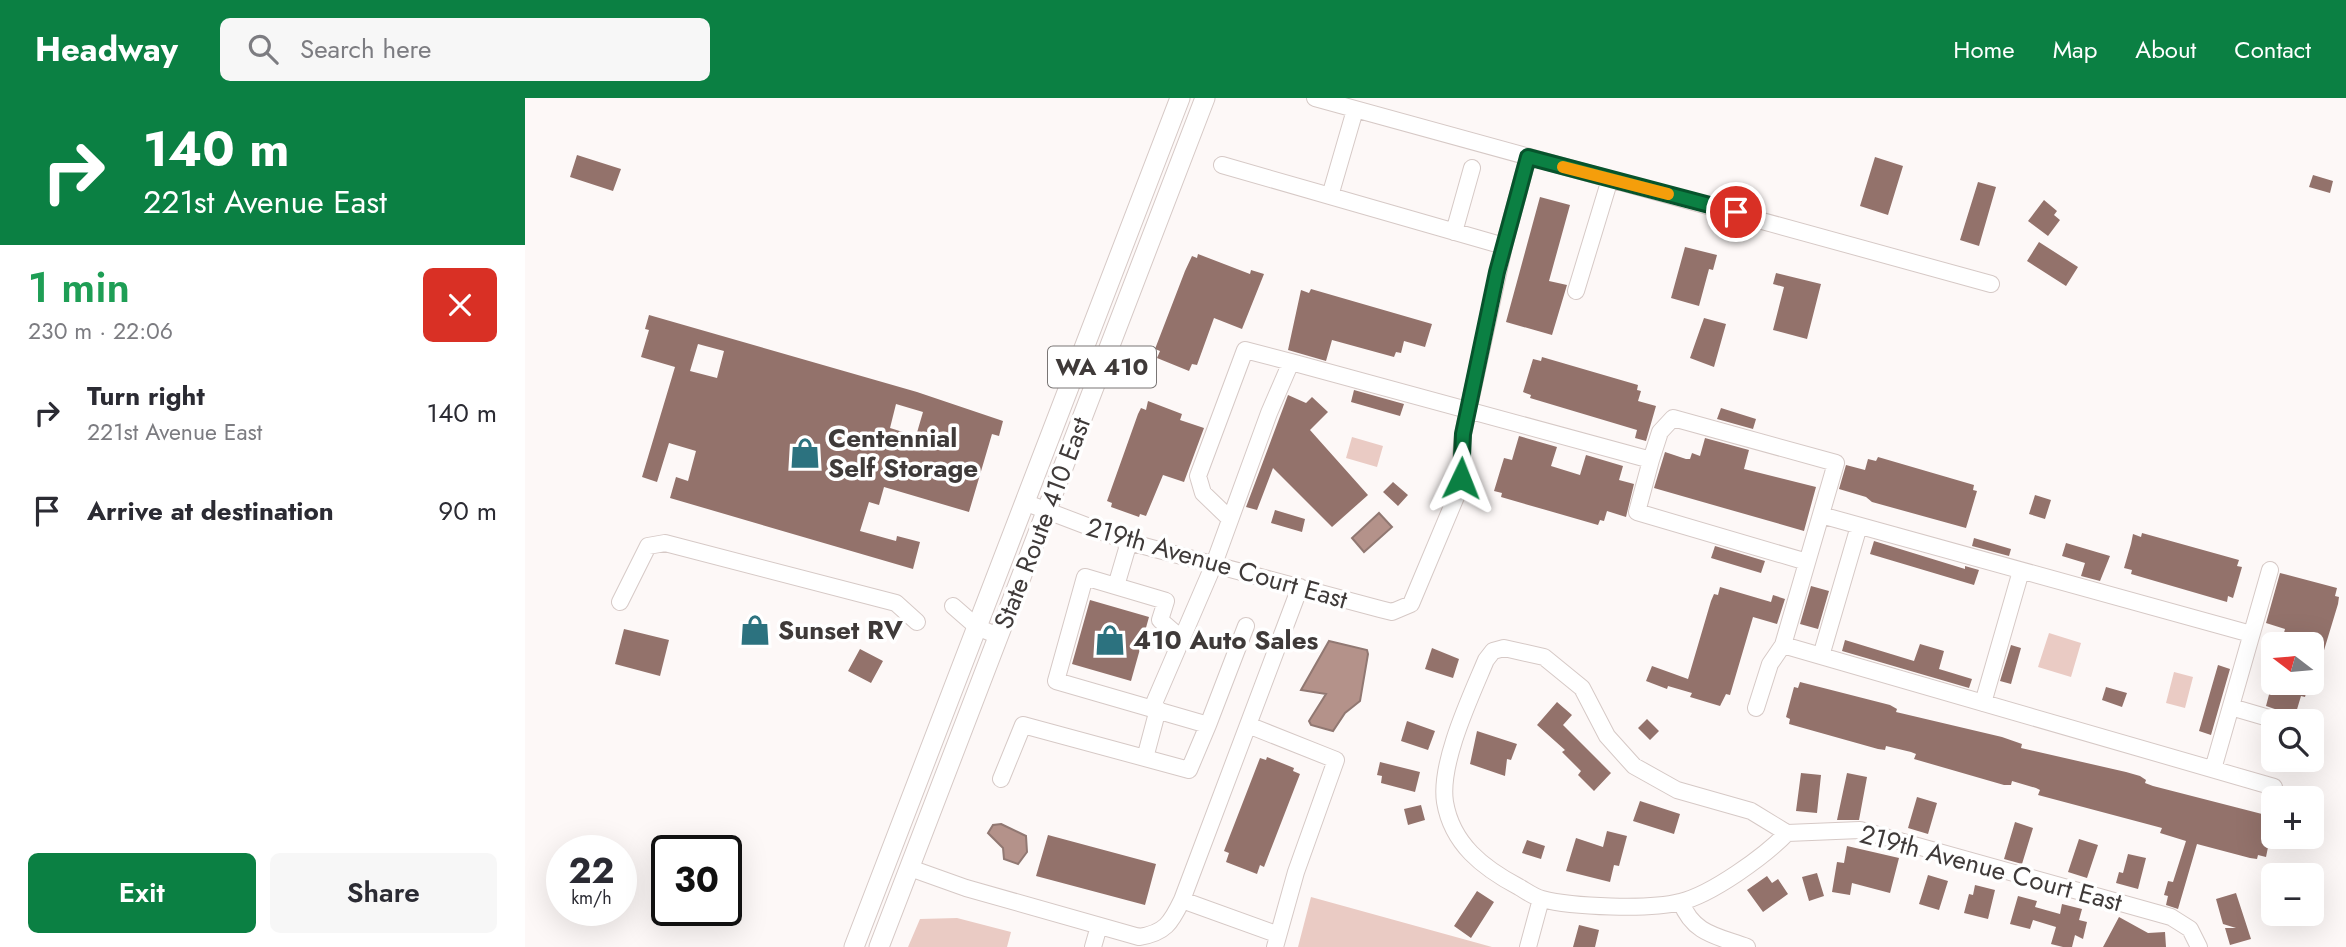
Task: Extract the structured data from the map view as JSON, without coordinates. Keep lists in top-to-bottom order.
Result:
{
  "streets": {
    "main road": ["WA 410", "State Route 410 East"],
    "street": ["219th Avenue Court East"]
  },
  "crossings": [
    ["State Route 410 East", "219th Avenue Court East"]
  ],
  "places": {
    "shop": ["Centennial Self Storage", "Sunset RV", "410 Auto Sales"]
  },
  "north": "left",
  "page": {
    "header": "Headway",
    "search": "Search here",
    "nav": [
      "Home",
      "Map",
      "About",
      "Contact"
    ],
    "turn": ["140 m", "221st Avenue East"],
    "heading": ["1 min", "230 m · 22:06"],
    "list": [
      {
        "name": "Turn right",
        "note": "221st Avenue East",
        "value": "140 m"
      },
      {
        "name": "Arrive at destination",
        "value": "90 m"
      }
    ],
    "map_buttons": ["+", "−"],
    "speed": "22 km/h",
    "limit": "30",
    "buttons": ["Exit", "Share"]
  }
}
